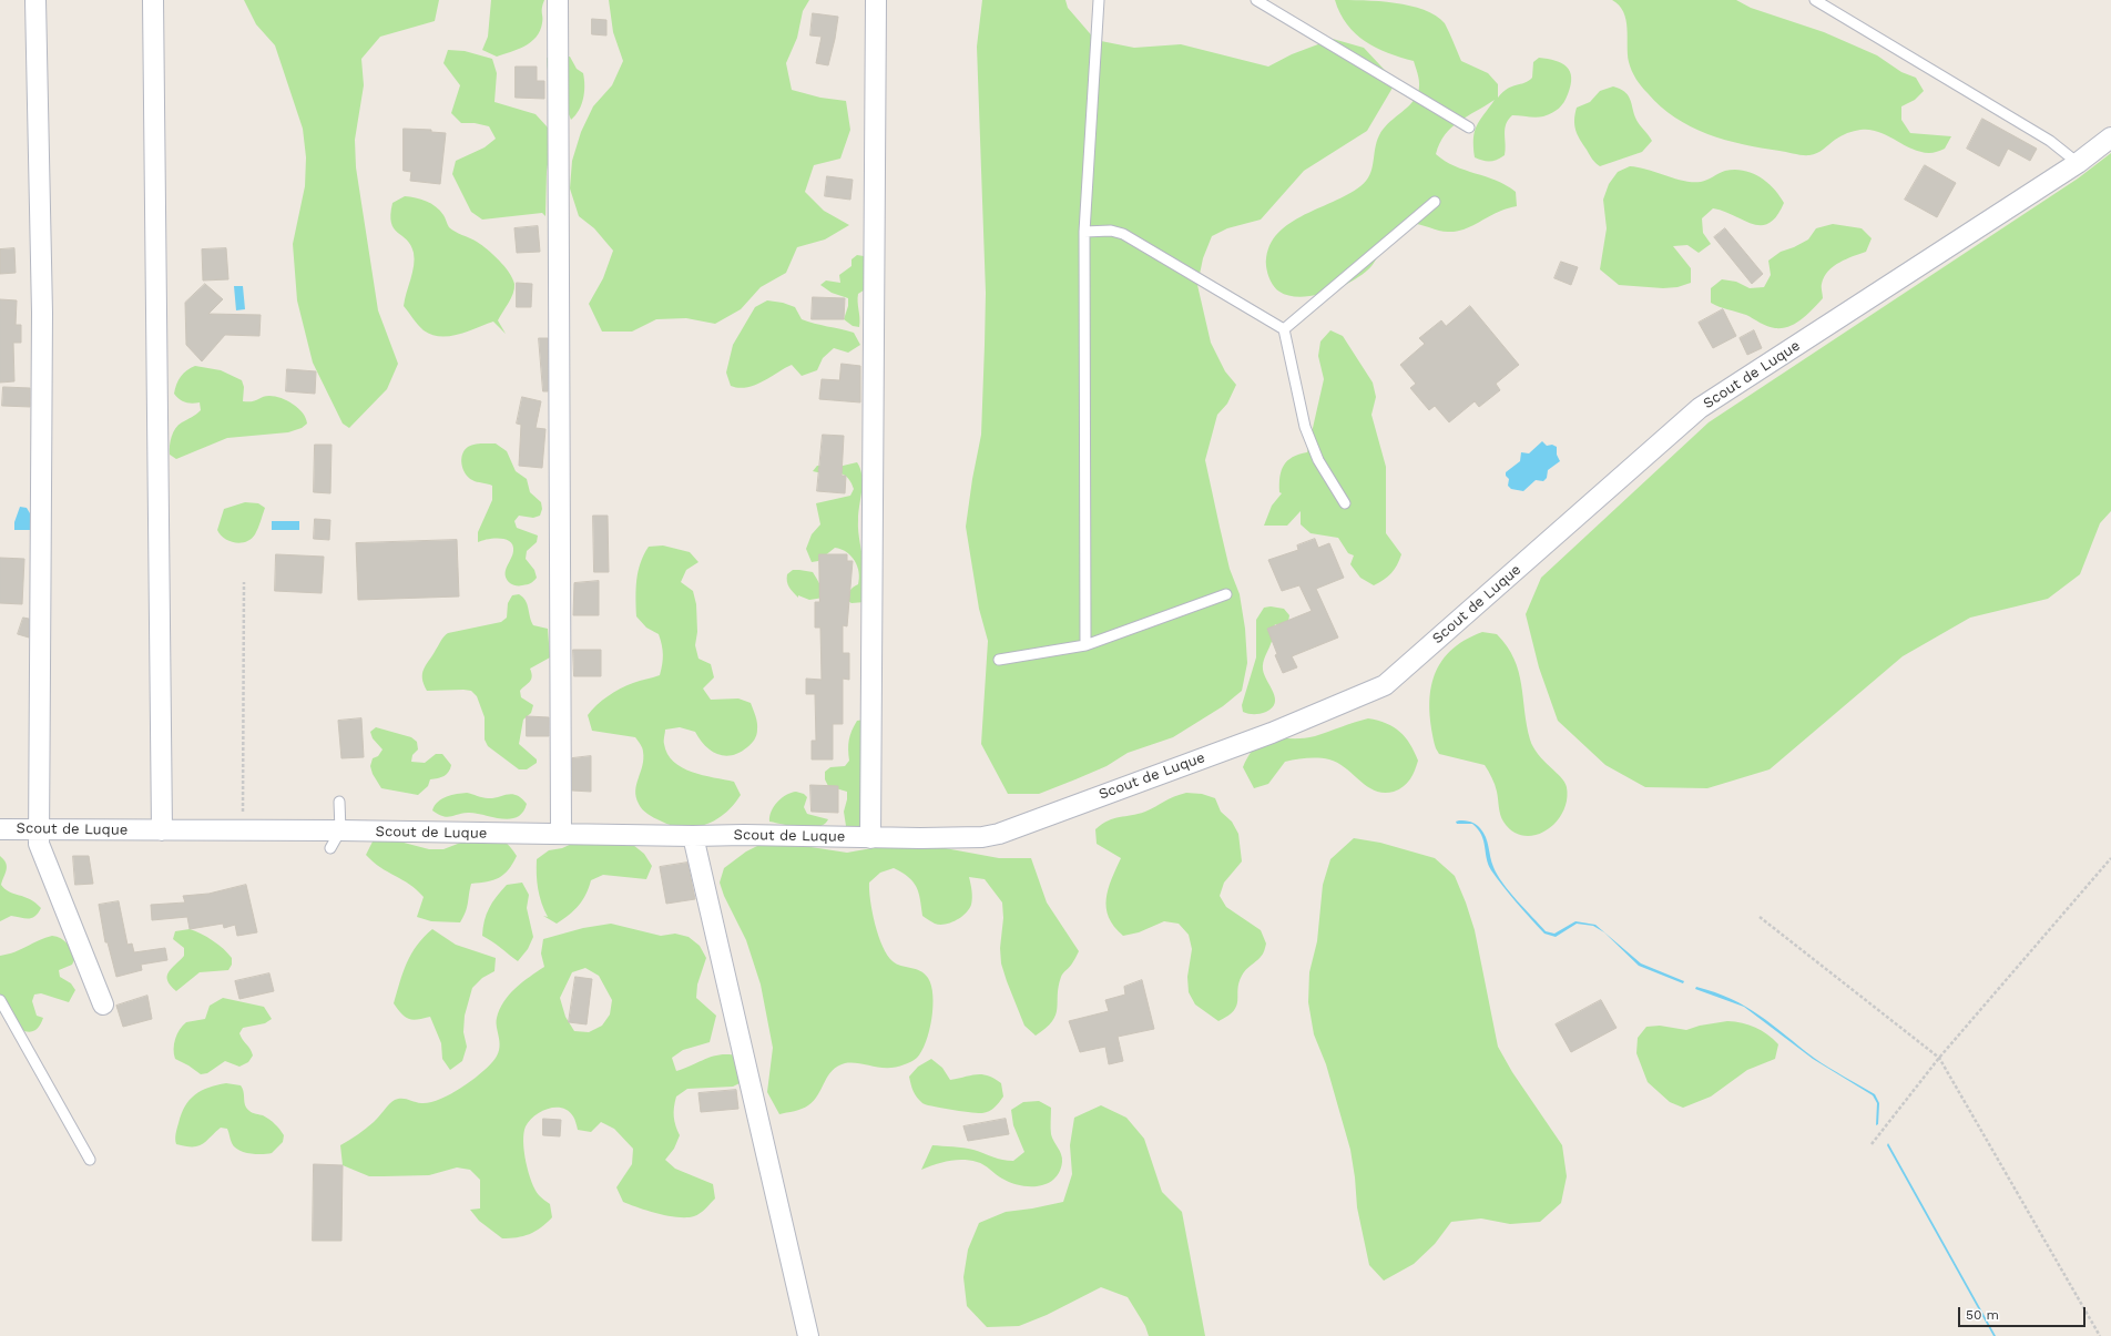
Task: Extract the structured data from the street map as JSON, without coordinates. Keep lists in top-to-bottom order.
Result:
{
  "streets": {
    "street": ["Scout de Luque"]
  },
  "scale_bar": "50 m"
}
